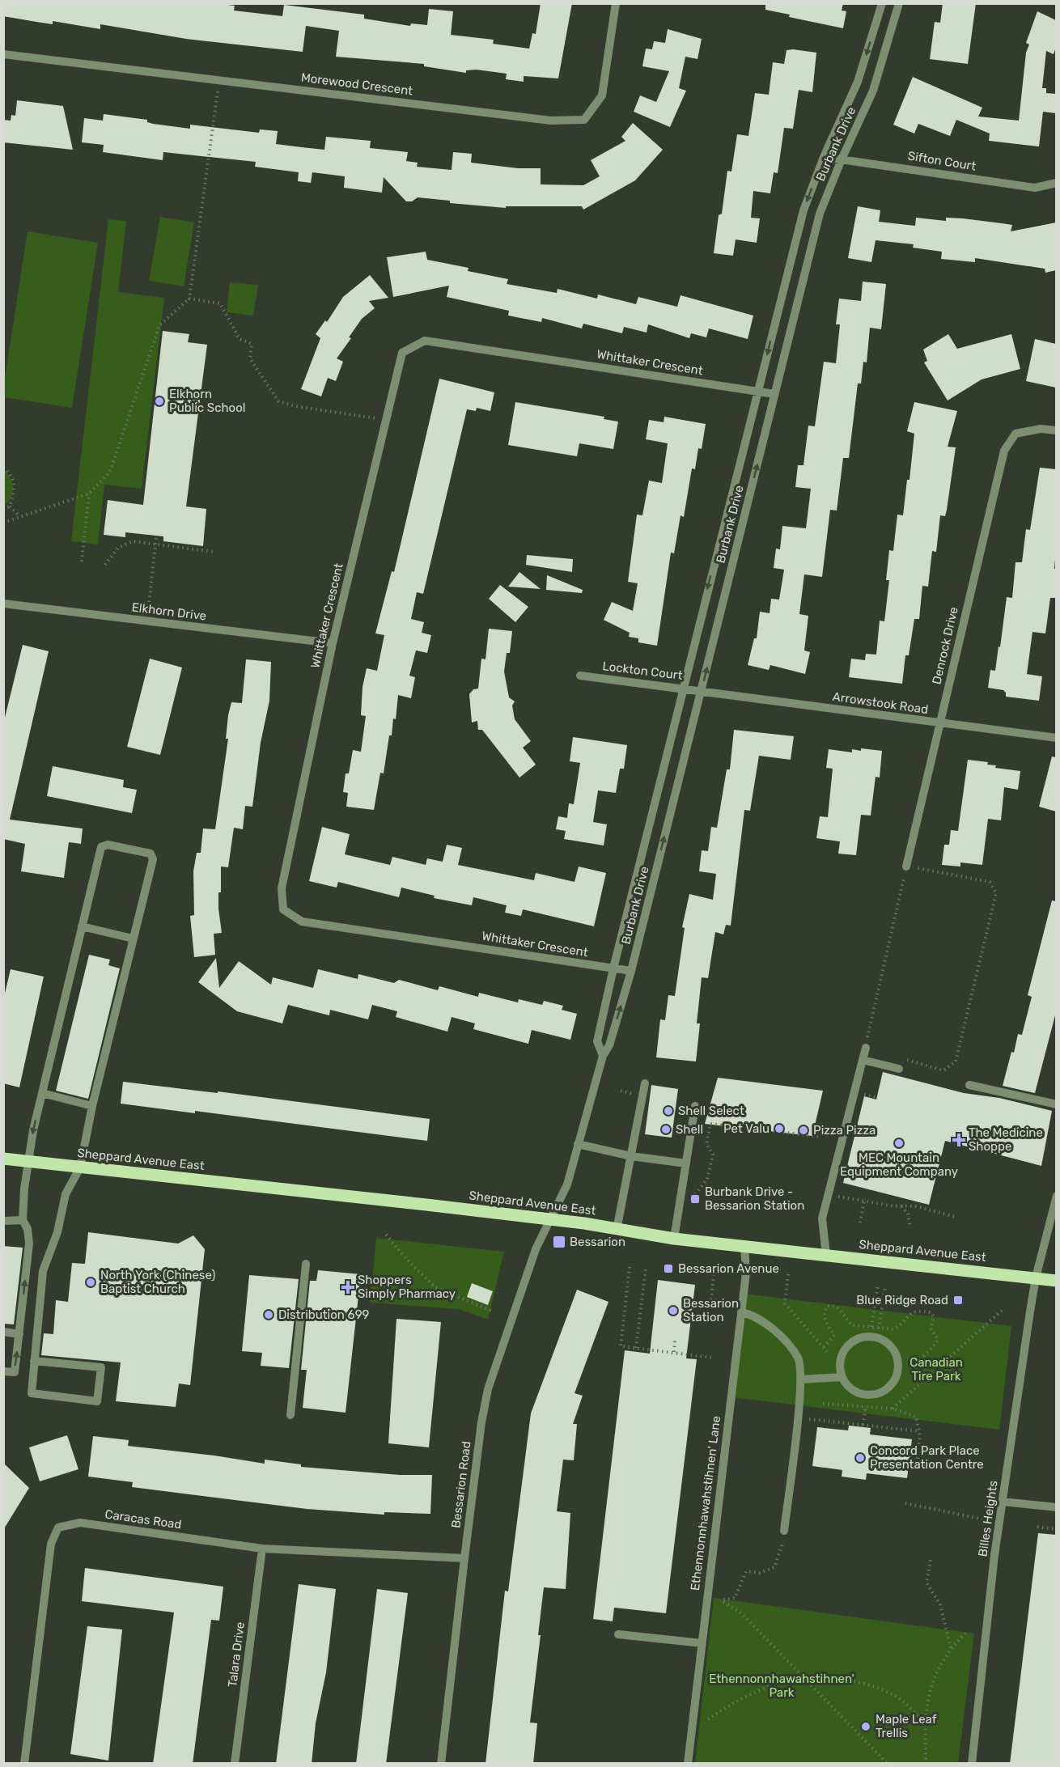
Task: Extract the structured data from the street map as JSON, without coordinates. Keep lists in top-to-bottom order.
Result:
{
  "streets": {
    "main road": ["Sheppard Avenue East"],
    "street": [
      "Morewood Crescent",
      "Burbank Drive",
      "Sifton Court",
      "Whittaker Crescent",
      "Elkhorn Drive",
      "Denrock Drive",
      "Lockton Court",
      "Arrowstook Road",
      "Bessarion Road",
      "Ethennonnhawahstihnen' Lane",
      "Billes Heights",
      "Caracas Road",
      "Talara Drive"
    ]
  },
  "crossings": [
    ["Burbank Drive", "Sifton Court"],
    ["Burbank Drive", "Whittaker Crescent"],
    ["Burbank Drive", "Lockton Court"],
    ["Burbank Drive", "Arrowstook Road"],
    ["Burbank Drive", "Sheppard Avenue East"],
    ["Burbank Drive", "Bessarion Road"],
    ["Whittaker Crescent", "Elkhorn Drive"],
    ["Denrock Drive", "Arrowstook Road"],
    ["Lockton Court", "Arrowstook Road"],
    ["Sheppard Avenue East", "Bessarion Road"],
    ["Sheppard Avenue East", "Ethennonnhawahstihnen' Lane"],
    ["Sheppard Avenue East", "Billes Heights"],
    ["Bessarion Road", "Caracas Road"],
    ["Caracas Road", "Talara Drive"]
  ],
  "parks": ["Canadian Tire Park", "Ethennonnhawahstihnen' Park"],
  "places": {
    "other": [
      "Elkhorn Public School",
      "Shell Select",
      "Pet Valu",
      "Shell",
      "Pizza Pizza",
      "MEC Mountain Equipment Company",
      "North York (Chinese) Baptist Church",
      "Bessarion Station",
      "Distribution 699",
      "Concord Park Place Presentation Centre",
      "Maple Leaf Trellis"
    ],
    "health": ["The Medicine Shoppe", "Shoppers Simply Pharmacy"],
    "transit": [
      "Burbank Drive - Bessarion Station",
      "Bessarion",
      "Bessarion Avenue",
      "Blue Ridge Road"
    ]
  }
}
